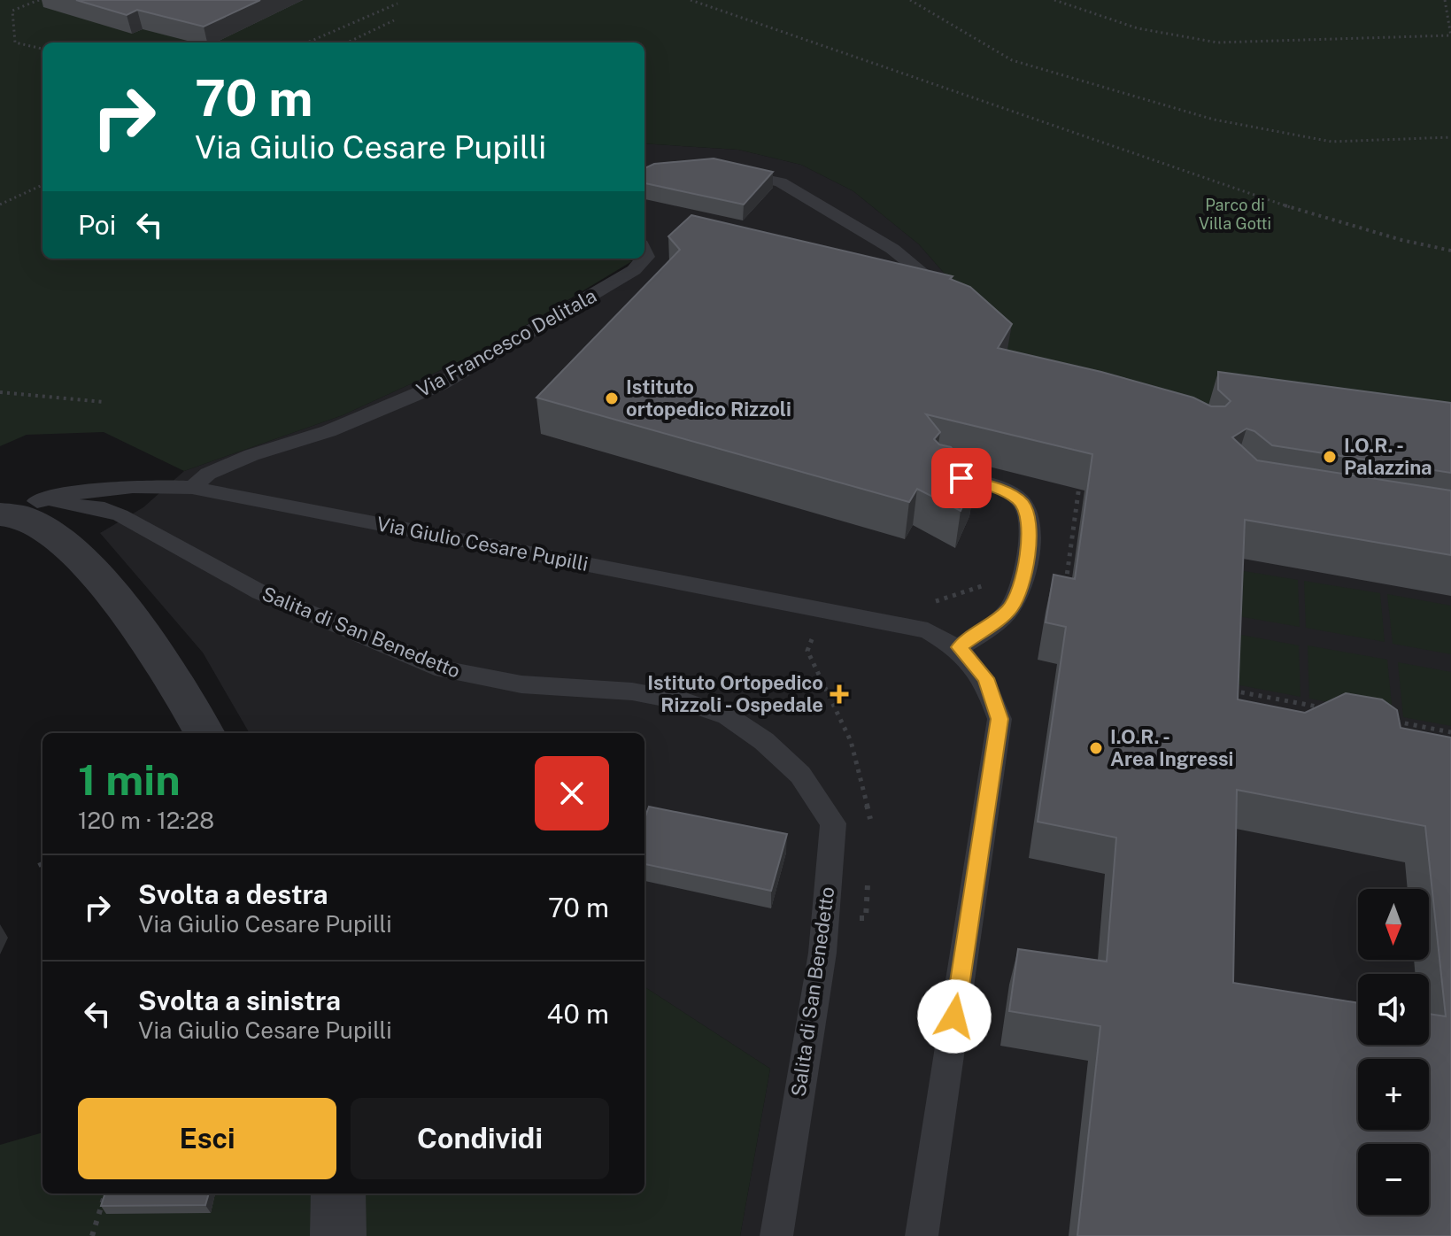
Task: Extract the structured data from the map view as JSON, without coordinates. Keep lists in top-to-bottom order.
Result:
{
  "streets": {
    "street": ["Via Giulio Cesare Pupilli"],
    "lane": ["Via Francesco Delitala", "Salita di San Benedetto"]
  },
  "crossings": [
    ["Via Francesco Delitala", "Via Giulio Cesare Pupilli"],
    ["Via Giulio Cesare Pupilli", "Salita di San Benedetto"]
  ],
  "parks": ["Parco di Villa Gotti"],
  "places": {
    "other": ["Istituto ortopedico Rizzoli", "I.O.R. - Palazzina", "I.O.R. - Area Ingressi"],
    "health": ["Istituto Ortopedico Rizzoli - Ospedale"]
  },
  "north": "bottom",
  "page": {
    "turn": ["70 m", "Via Giulio Cesare Pupilli"],
    "then": "Poi",
    "heading": ["1 min", "120 m · 12:28"],
    "list": [
      {
        "name": "Svolta a destra",
        "note": "Via Giulio Cesare Pupilli",
        "value": "70 m"
      },
      {
        "name": "Svolta a sinistra",
        "note": "Via Giulio Cesare Pupilli",
        "value": "40 m"
      }
    ],
    "map_buttons": ["+", "−"],
    "buttons": ["Esci", "Condividi"]
  }
}
